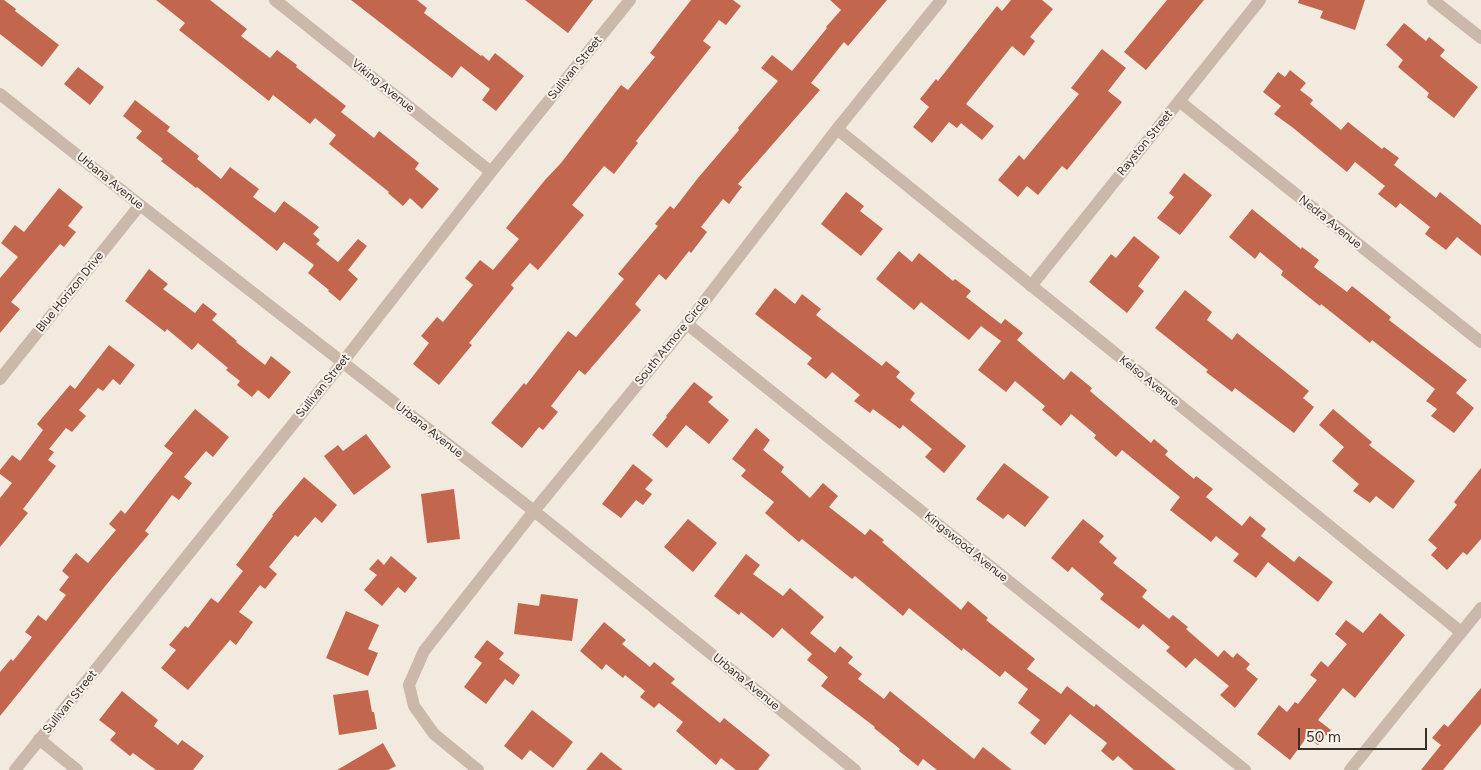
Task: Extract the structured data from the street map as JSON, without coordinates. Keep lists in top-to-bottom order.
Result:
{
  "streets": {
    "street": [
      "Sullivan Street",
      "Viking Avenue",
      "Rayston Street",
      "Urbana Avenue",
      "Nedra Avenue",
      "Blue Horizon Drive",
      "South Atmore Circle",
      "Kelso Avenue",
      "Kingswood Avenue"
    ]
  },
  "crossings": [
    ["Sullivan Street", "Viking Avenue"],
    ["Sullivan Street", "Urbana Avenue"],
    ["Rayston Street", "Nedra Avenue"],
    ["Rayston Street", "Kelso Avenue"],
    ["Urbana Avenue", "Blue Horizon Drive"],
    ["Urbana Avenue", "South Atmore Circle"],
    ["South Atmore Circle", "Kelso Avenue"],
    ["South Atmore Circle", "Kingswood Avenue"]
  ],
  "scale_bar": "50 m"
}
